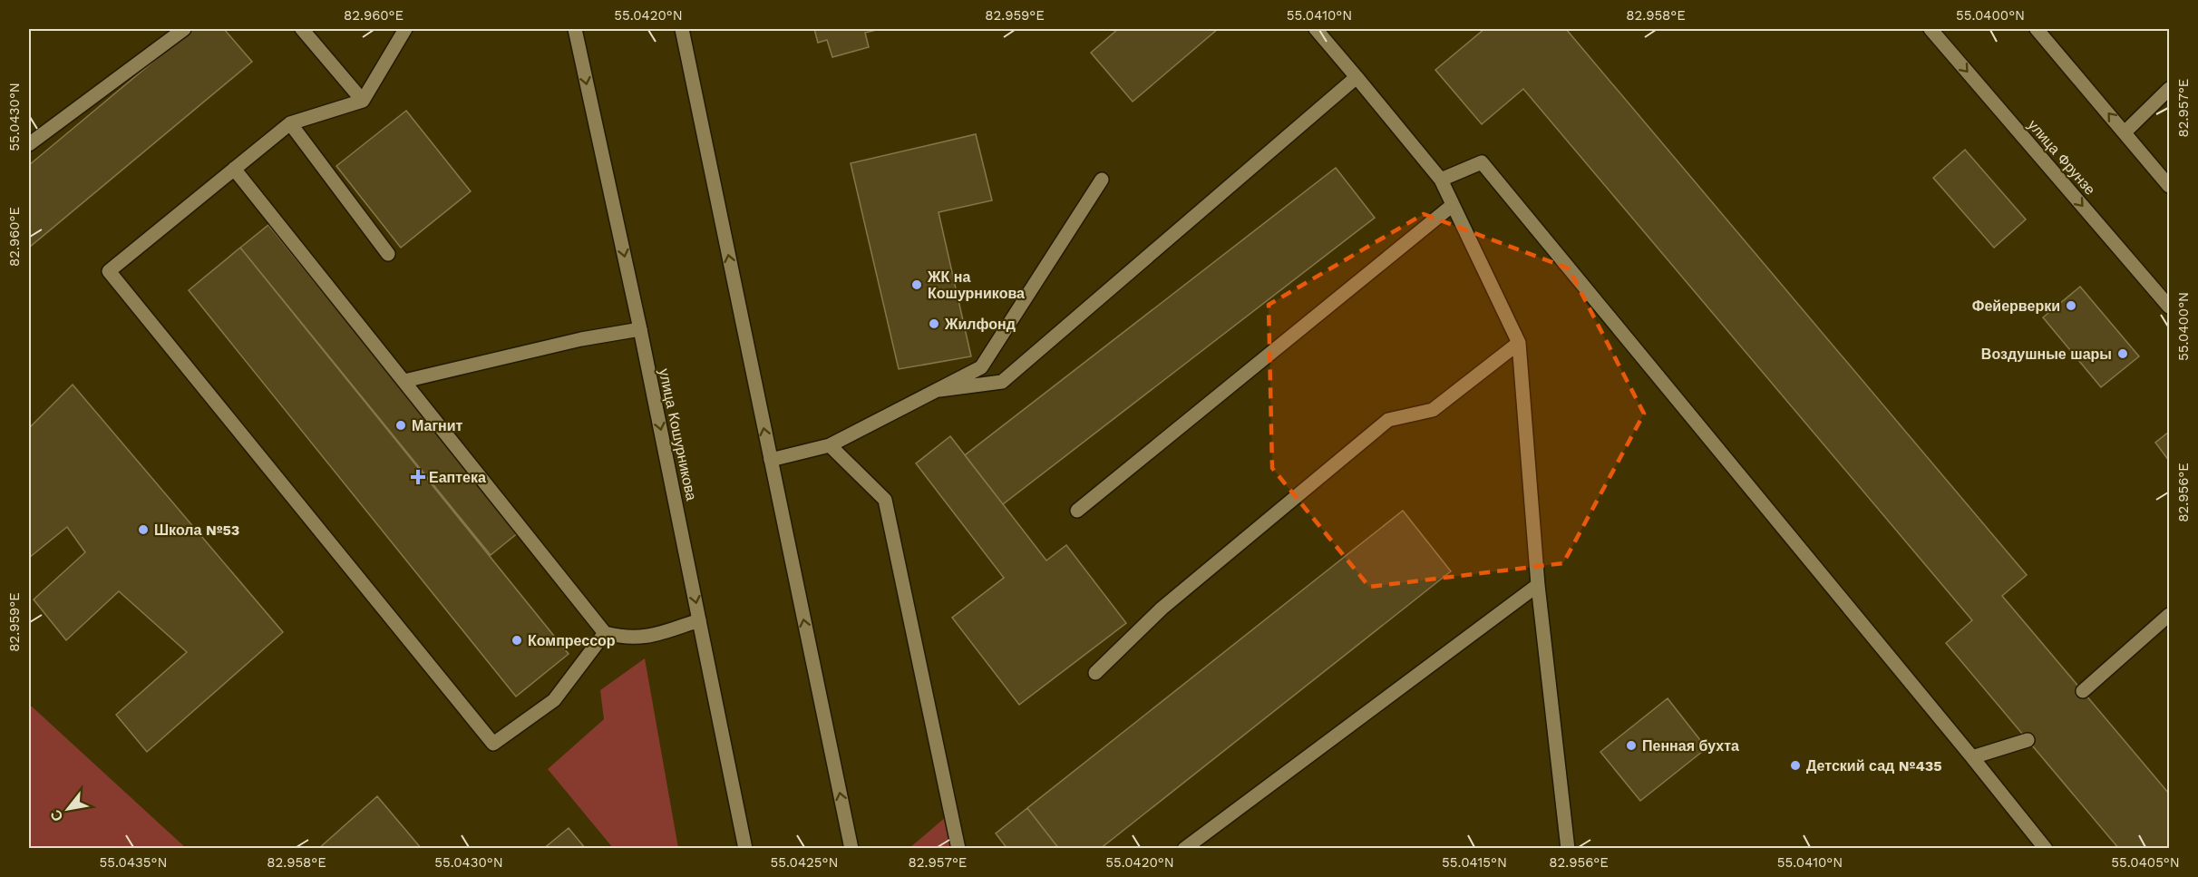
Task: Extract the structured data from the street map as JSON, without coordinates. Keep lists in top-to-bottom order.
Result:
{
  "streets": {
    "main road": ["улица Фрунзе", "улица Кошурникова"]
  },
  "places": {
    "other": [
      "ЖК на Кошурникова",
      "Фейерверки",
      "Жилфонд",
      "Воздушные шары",
      "Магнит",
      "Школа №53",
      "Компрессор",
      "Пенная бухта",
      "Детский сад №435"
    ],
    "health": ["Еаптека"]
  },
  "north": "bottom left",
  "coordinates": [
    "82.960°E",
    "55.0420°N",
    "82.959°E",
    "55.0410°N",
    "82.958°E",
    "55.0400°N",
    "82.957°E",
    "55.0430°N",
    "82.956°E",
    "55.0435°N",
    "55.0425°N",
    "55.0415°N",
    "55.0405°N"
  ]
}
